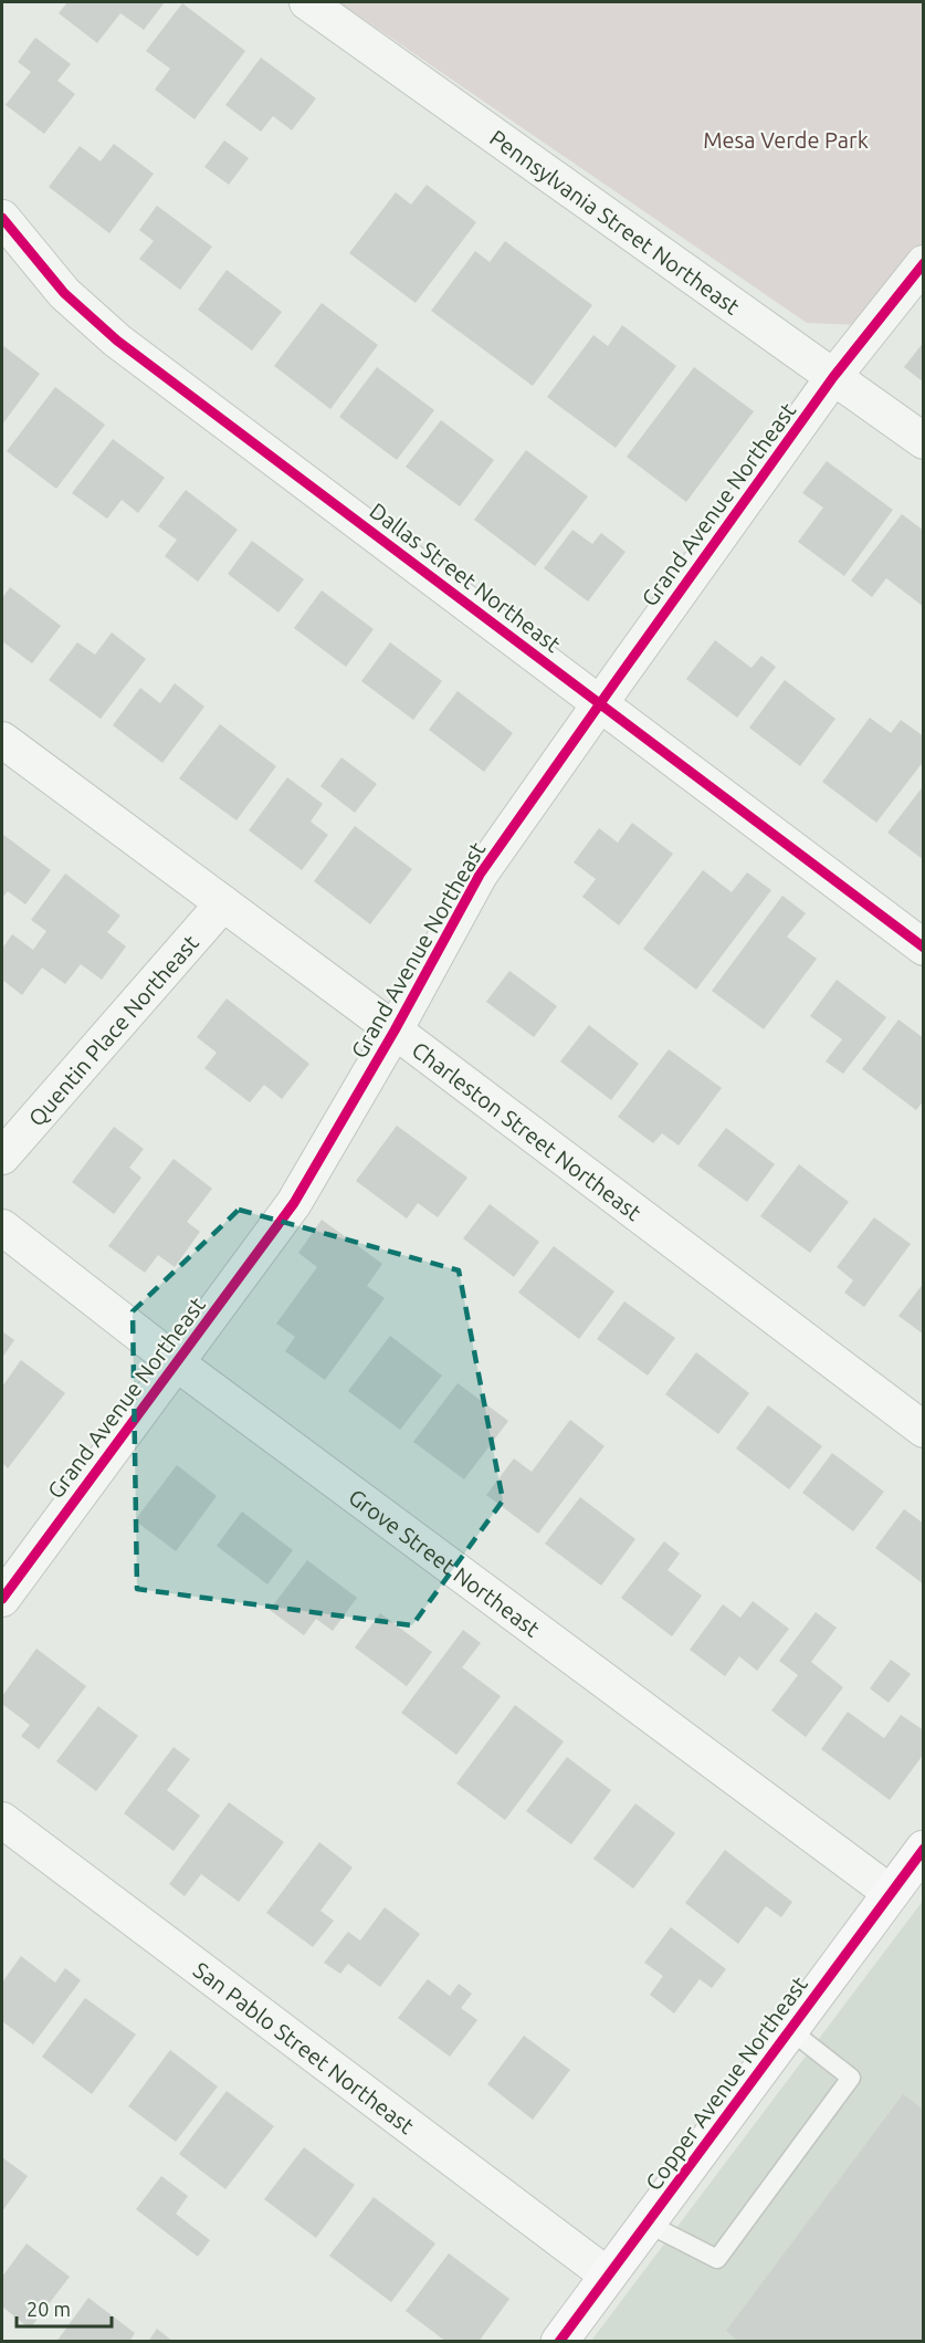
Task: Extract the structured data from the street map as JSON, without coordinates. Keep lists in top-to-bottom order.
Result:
{
  "streets": {
    "street": [
      "Pennsylvania Street Northeast",
      "Grand Avenue Northeast",
      "Dallas Street Northeast",
      "Quentin Place Northeast",
      "Charleston Street Northeast",
      "Grove Street Northeast",
      "San Pablo Street Northeast",
      "Copper Avenue Northeast"
    ]
  },
  "crossings": [
    ["Pennsylvania Street Northeast", "Grand Avenue Northeast"],
    ["Grand Avenue Northeast", "Dallas Street Northeast"],
    ["Grand Avenue Northeast", "Charleston Street Northeast"],
    ["Grand Avenue Northeast", "Grove Street Northeast"],
    ["Quentin Place Northeast", "Charleston Street Northeast"],
    ["Grove Street Northeast", "Copper Avenue Northeast"],
    ["San Pablo Street Northeast", "Copper Avenue Northeast"]
  ],
  "parks": ["Mesa Verde Park"],
  "scale_bar": "20 m"
}
